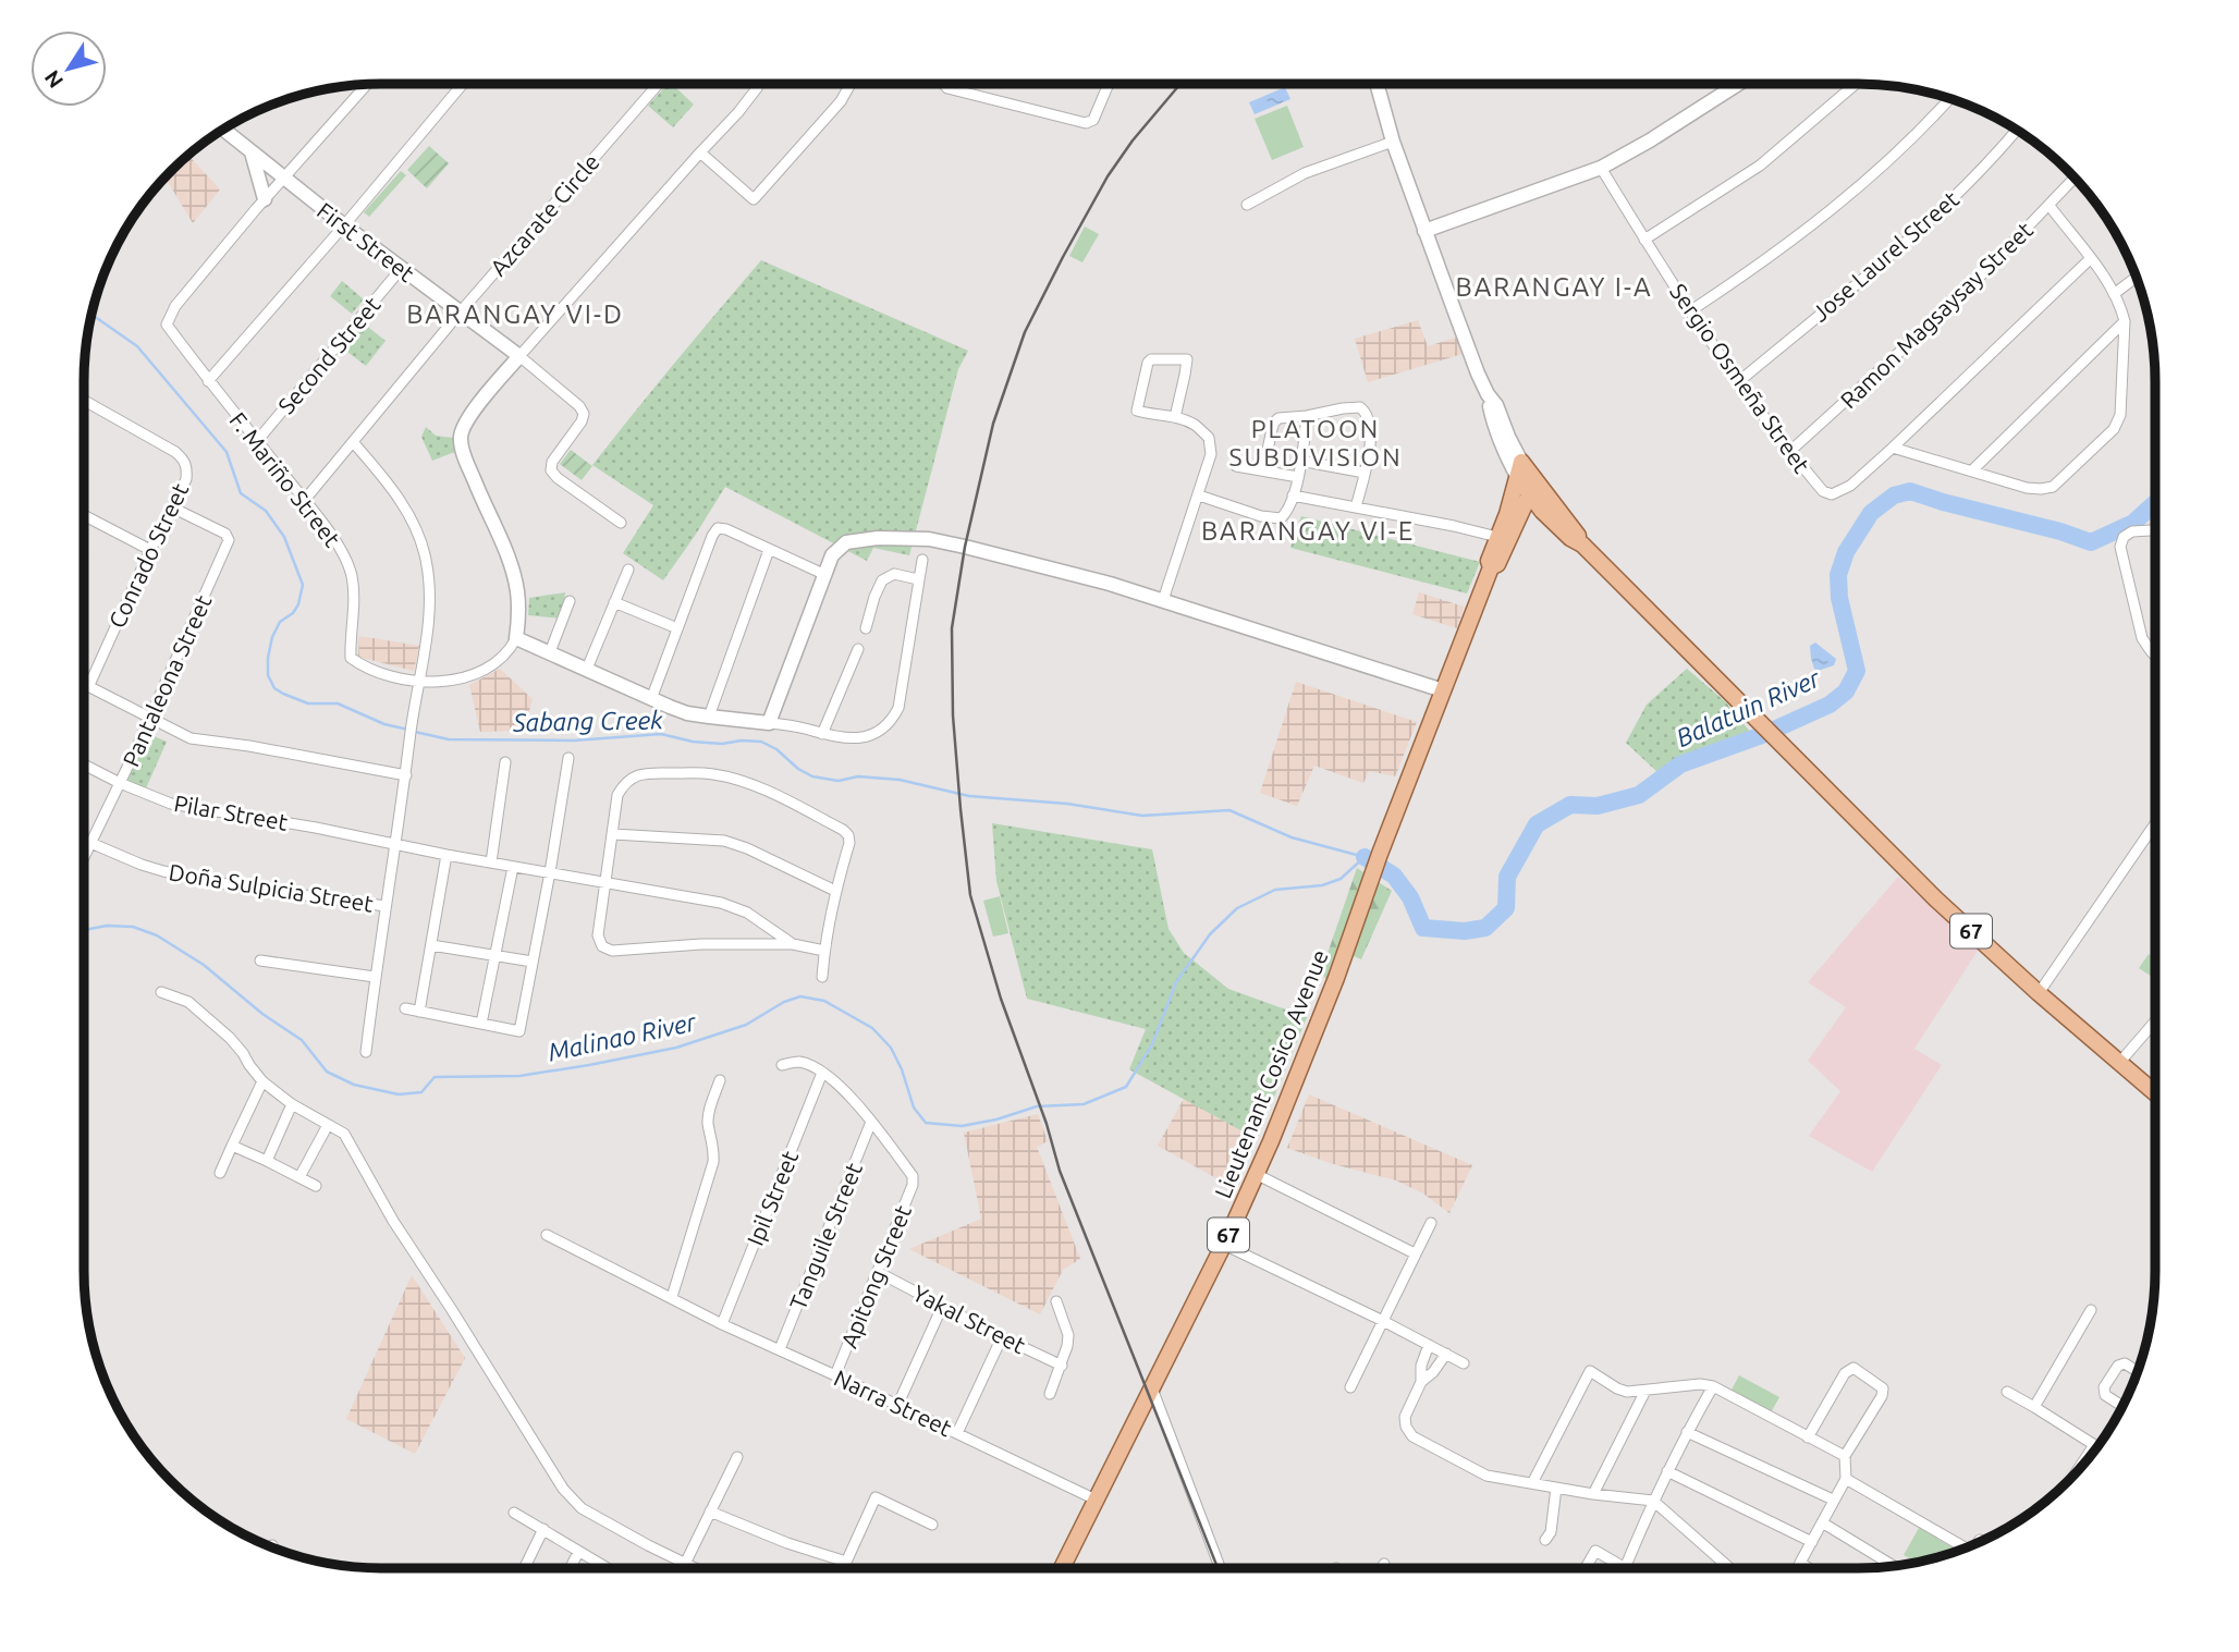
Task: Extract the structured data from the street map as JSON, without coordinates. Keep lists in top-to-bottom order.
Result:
{
  "streets": {
    "main road": ["67", "Lieutenant Cosico Avenue"],
    "street": [
      "Azcarate Circle",
      "First Street",
      "Jose Laurel Street",
      "Ramon Magsaysay Street",
      "Second Street",
      "Sergio Osmeña Street",
      "F. Mariño Street",
      "Conrado Street",
      "Pantaleona Street",
      "Pilar Street",
      "Doña Sulpicia Street",
      "Ipil Street",
      "Tanguile Street",
      "Apitong Street",
      "Yakal Street",
      "Narra Street"
    ]
  },
  "crossings": [
    ["Azcarate Circle", "First Street"],
    ["Azcarate Circle", "F. Mariño Street"],
    ["First Street", "Second Street"],
    ["First Street", "F. Mariño Street"],
    ["Jose Laurel Street", "Sergio Osmeña Street"],
    ["Ramon Magsaysay Street", "Sergio Osmeña Street"],
    ["Second Street", "F. Mariño Street"],
    ["Conrado Street", "Pantaleona Street"],
    ["Pantaleona Street", "Pilar Street"],
    ["Pantaleona Street", "Doña Sulpicia Street"],
    ["67", "Lieutenant Cosico Avenue"],
    ["Lieutenant Cosico Avenue", "Narra Street"],
    ["Ipil Street", "Narra Street"],
    ["Tanguile Street", "Apitong Street"],
    ["Tanguile Street", "Narra Street"],
    ["Apitong Street", "Yakal Street"],
    ["Apitong Street", "Narra Street"]
  ],
  "districts": [
    "BARANGAY I-A",
    "BARANGAY VI-D",
    "PLATOON SUBDIVISION",
    "BARANGAY VI-E"
  ],
  "water": ["Balatuin River", "Sabang Creek", "Malinao River"],
  "north": "bottom left"
}
